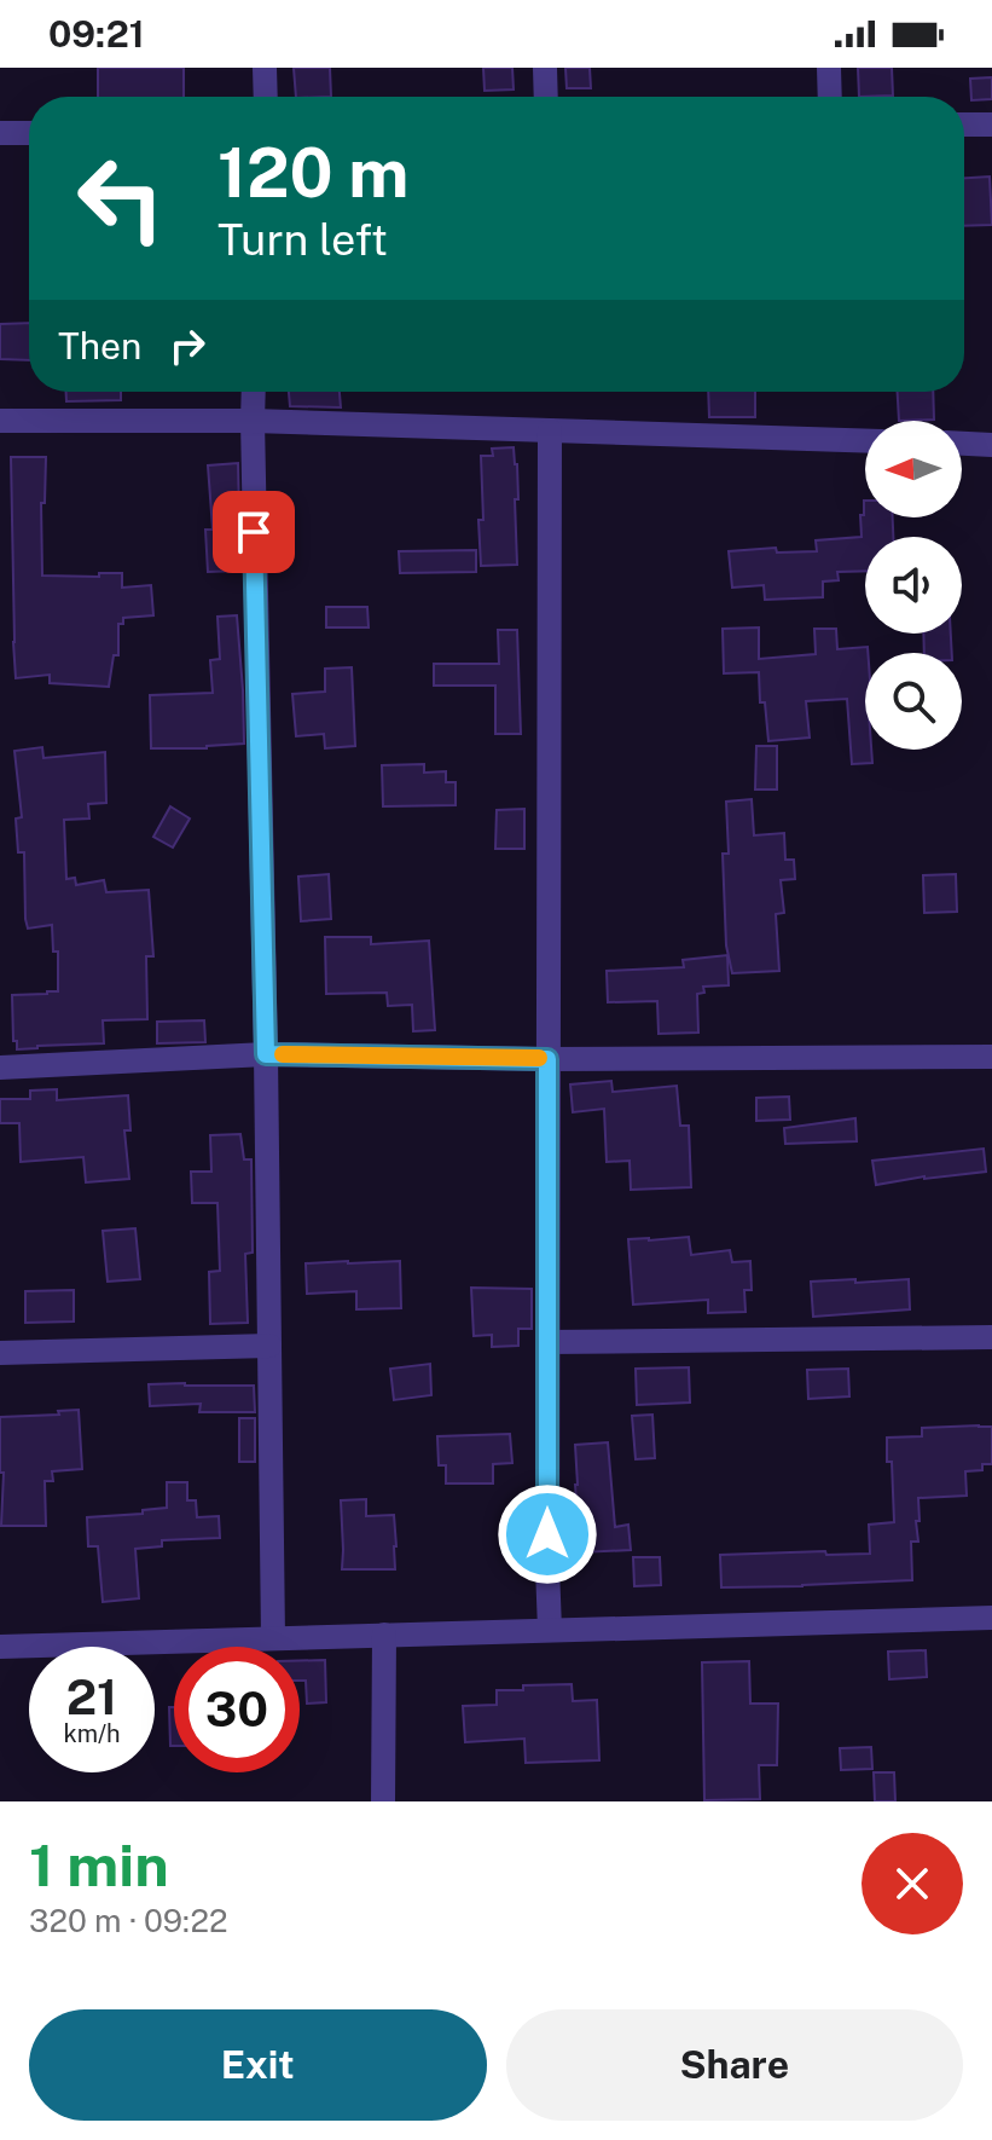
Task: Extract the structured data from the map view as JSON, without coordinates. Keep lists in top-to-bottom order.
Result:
{
  "north": "left",
  "page": {
    "status": "09:21",
    "turn": ["120 m", "Turn left"],
    "then": "Then",
    "speed": "21 km/h",
    "limit": "30",
    "heading": ["1 min", "320 m · 09:22"],
    "buttons": ["Exit", "Share"]
  }
}
